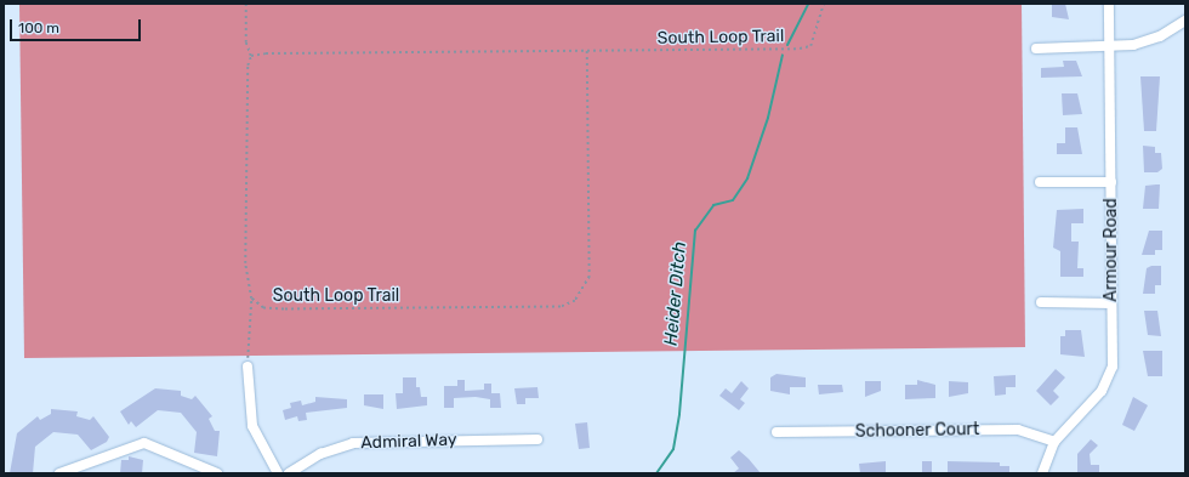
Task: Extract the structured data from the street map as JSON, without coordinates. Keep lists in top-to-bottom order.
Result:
{
  "streets": {
    "street": ["Armour Road", "Schooner Court", "Admiral Way"],
    "path": ["South Loop Trail"]
  },
  "crossings": [
    ["Armour Road", "Schooner Court"]
  ],
  "water": ["Heider Ditch"],
  "scale_bar": "100 m"
}
